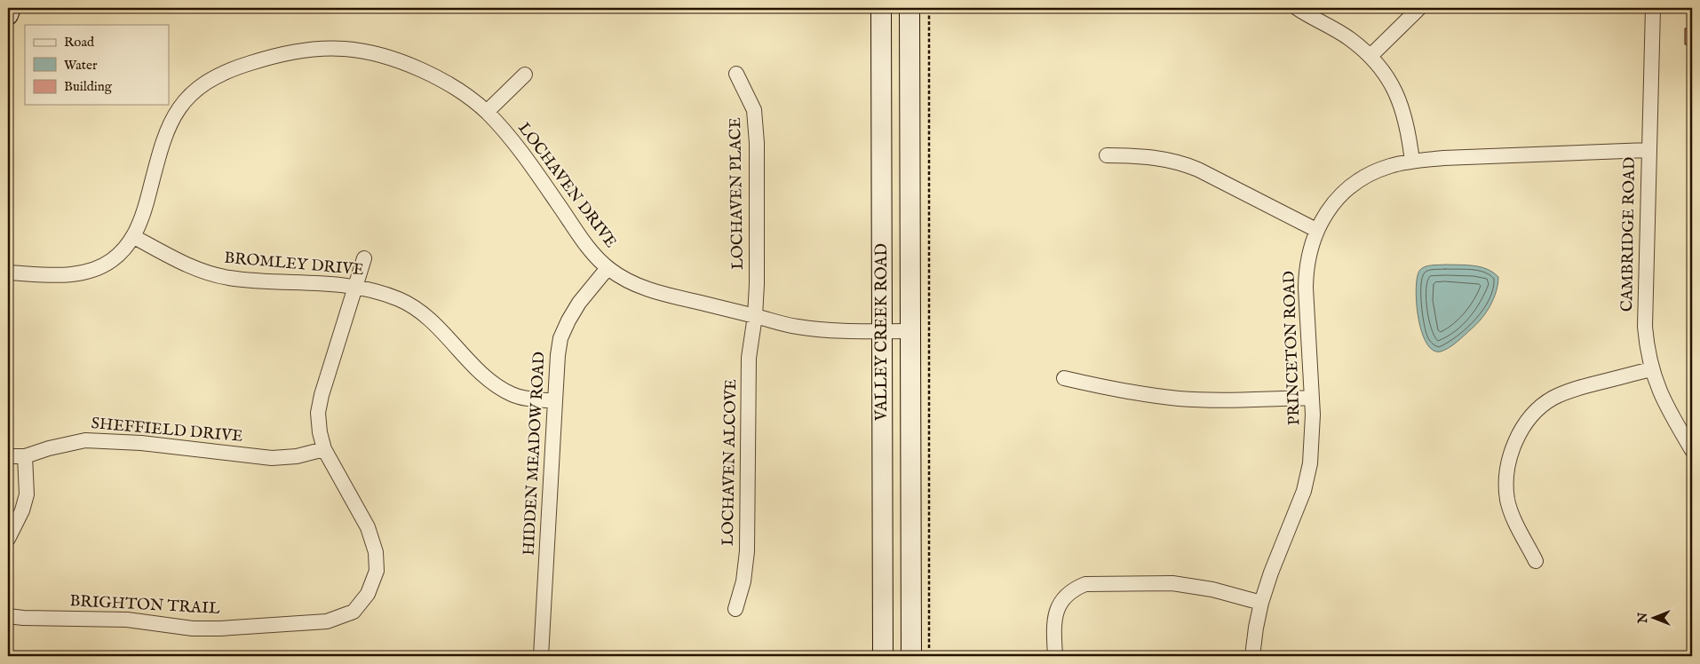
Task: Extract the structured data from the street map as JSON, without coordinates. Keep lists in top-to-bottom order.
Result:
{
  "streets": {
    "main road": ["VALLEY CREEK ROAD"],
    "street": [
      "LOCHAVEN DRIVE",
      "LOCHAVEN PLACE",
      "CAMBRIDGE ROAD",
      "BROMLEY DRIVE",
      "PRINCETON ROAD",
      "SHEFFIELD DRIVE",
      "HIDDEN MEADOW ROAD",
      "LOCHAVEN ALCOVE",
      "BRIGHTON TRAIL"
    ]
  },
  "crossings": [
    ["LOCHAVEN DRIVE", "LOCHAVEN PLACE"],
    ["LOCHAVEN DRIVE", "BROMLEY DRIVE"],
    ["LOCHAVEN DRIVE", "VALLEY CREEK ROAD"],
    ["LOCHAVEN DRIVE", "HIDDEN MEADOW ROAD"],
    ["LOCHAVEN DRIVE", "LOCHAVEN ALCOVE"],
    ["LOCHAVEN PLACE", "LOCHAVEN ALCOVE"],
    ["CAMBRIDGE ROAD", "PRINCETON ROAD"],
    ["BROMLEY DRIVE", "HIDDEN MEADOW ROAD"],
    ["BROMLEY DRIVE", "BRIGHTON TRAIL"],
    ["SHEFFIELD DRIVE", "BRIGHTON TRAIL"]
  ],
  "legend": ["Road", "Water", "Building"],
  "north": "left"
}
